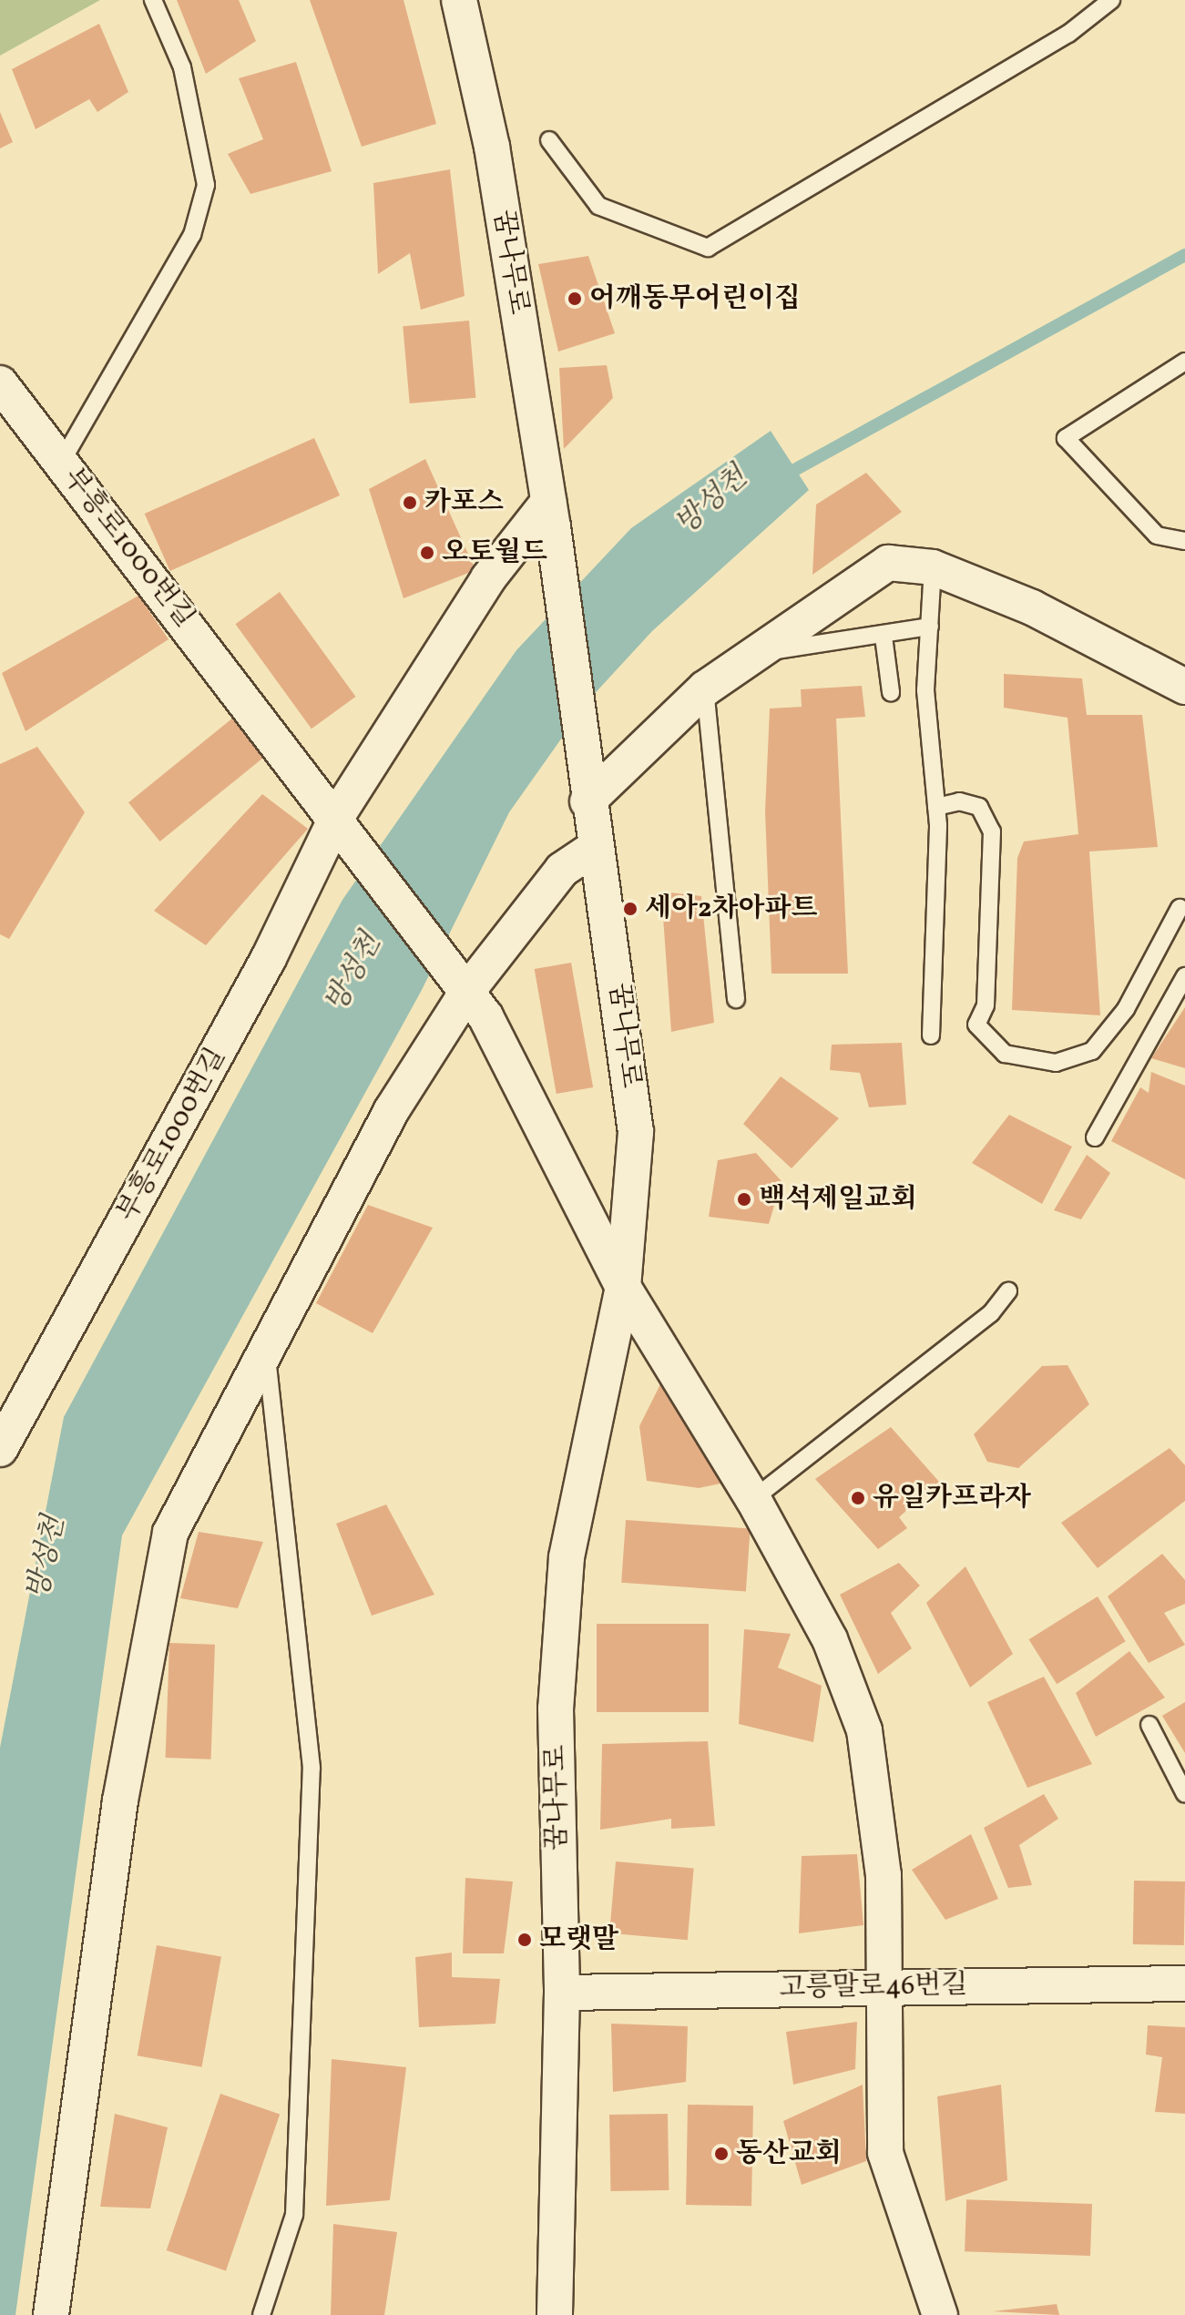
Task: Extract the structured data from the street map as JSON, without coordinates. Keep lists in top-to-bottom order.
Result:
{
  "streets": {
    "street": ["꿈나무로", "부흥로1000번길", "고릉말로46번길"]
  },
  "crossings": [
    ["꿈나무로", "고릉말로46번길"]
  ],
  "water": ["방성천"],
  "places": [
    "어깨동무어린이집",
    "카포스",
    "오토월드",
    "세아2차아파트",
    "백석제일교회",
    "유일카프라자",
    "모랫말",
    "동산교회"
  ]
}
